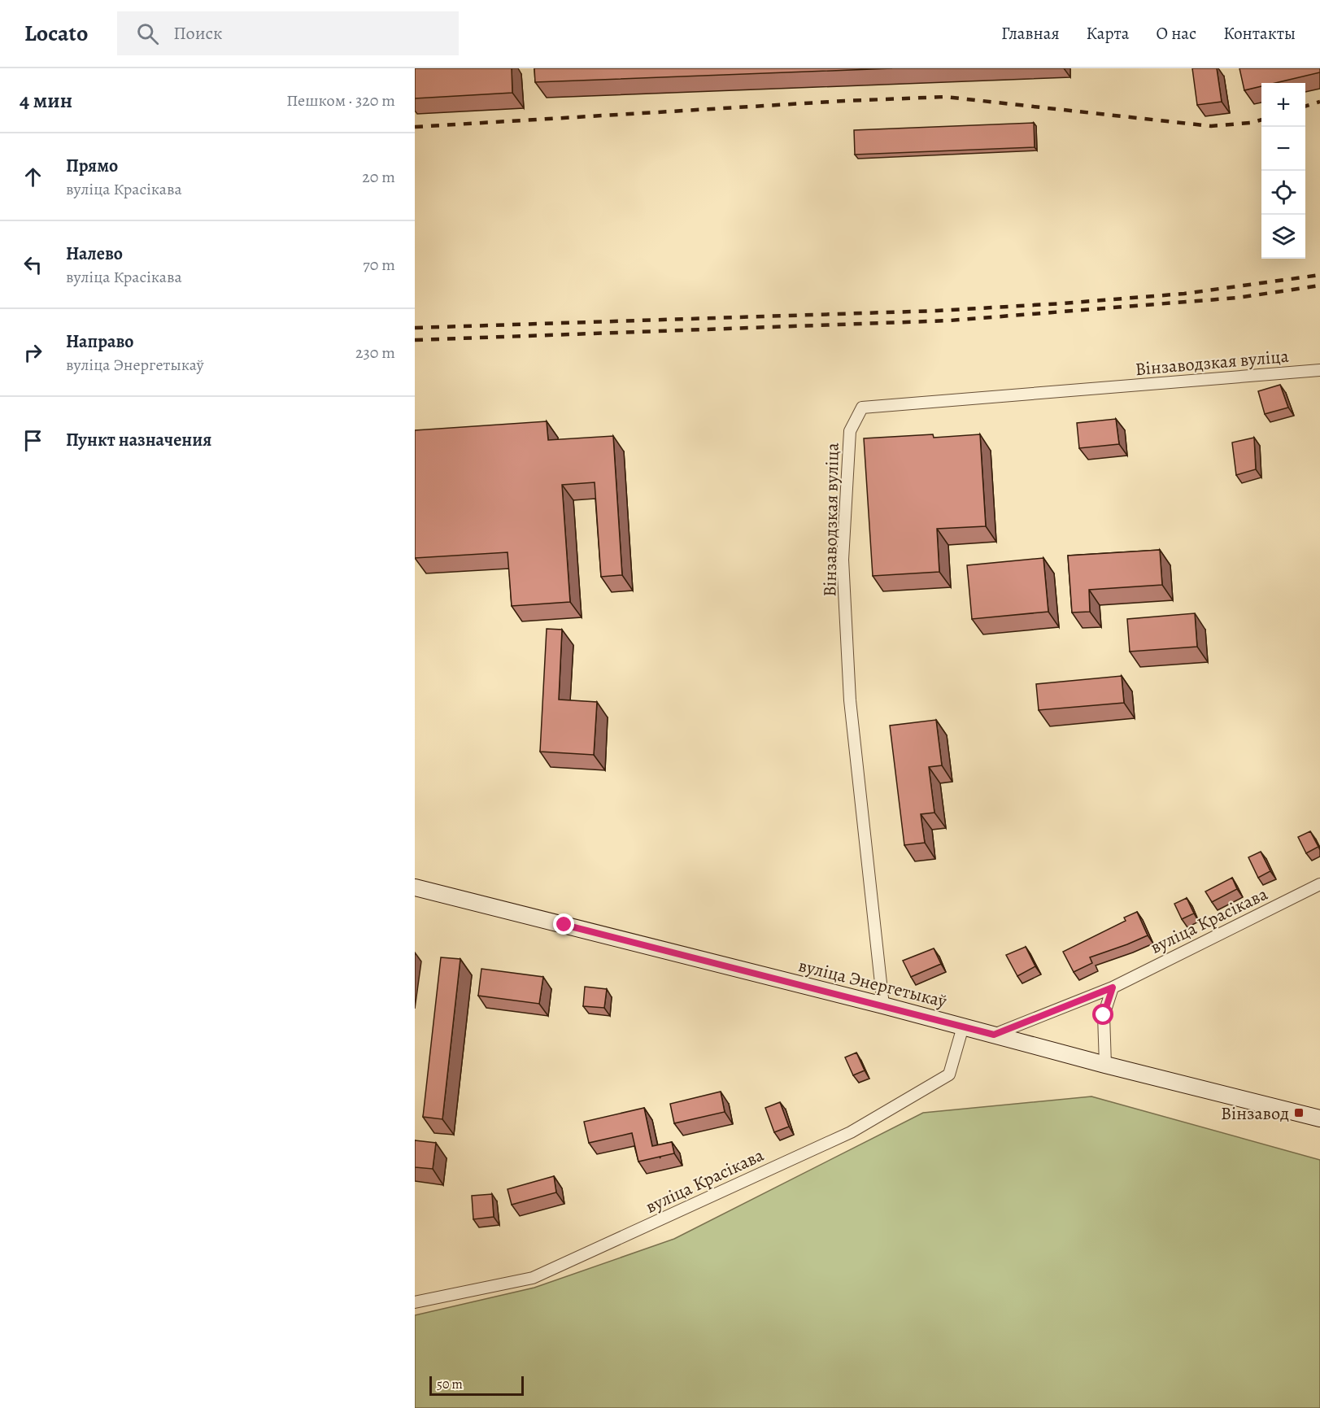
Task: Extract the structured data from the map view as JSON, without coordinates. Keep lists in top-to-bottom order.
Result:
{
  "streets": {
    "main road": ["вуліца Энергетыкаў"],
    "street": ["Вінзаводзкая вуліца", "вуліца Красікава"]
  },
  "crossings": [
    ["Вінзаводзкая вуліца", "вуліца Энергетыкаў"],
    ["вуліца Красікава", "вуліца Энергетыкаў"]
  ],
  "places": {
    "transit": ["Вінзавод"]
  },
  "scale_bar": "50 m",
  "page": {
    "header": "Locato",
    "search": "Поиск",
    "nav": [
      "Главная",
      "Карта",
      "О нас",
      "Контакты"
    ],
    "heading": ["4 мин", "Пешком · 320 m"],
    "map_buttons": ["+", "−"],
    "list": [
      ["Прямо", "вуліца Красікава", "20 m"],
      ["Налево", "вуліца Красікава", "70 m"],
      ["Направо", "вуліца Энергетыкаў", "230 m"],
      "Пункт назначения"
    ],
    "scale": "50 m"
  }
}
